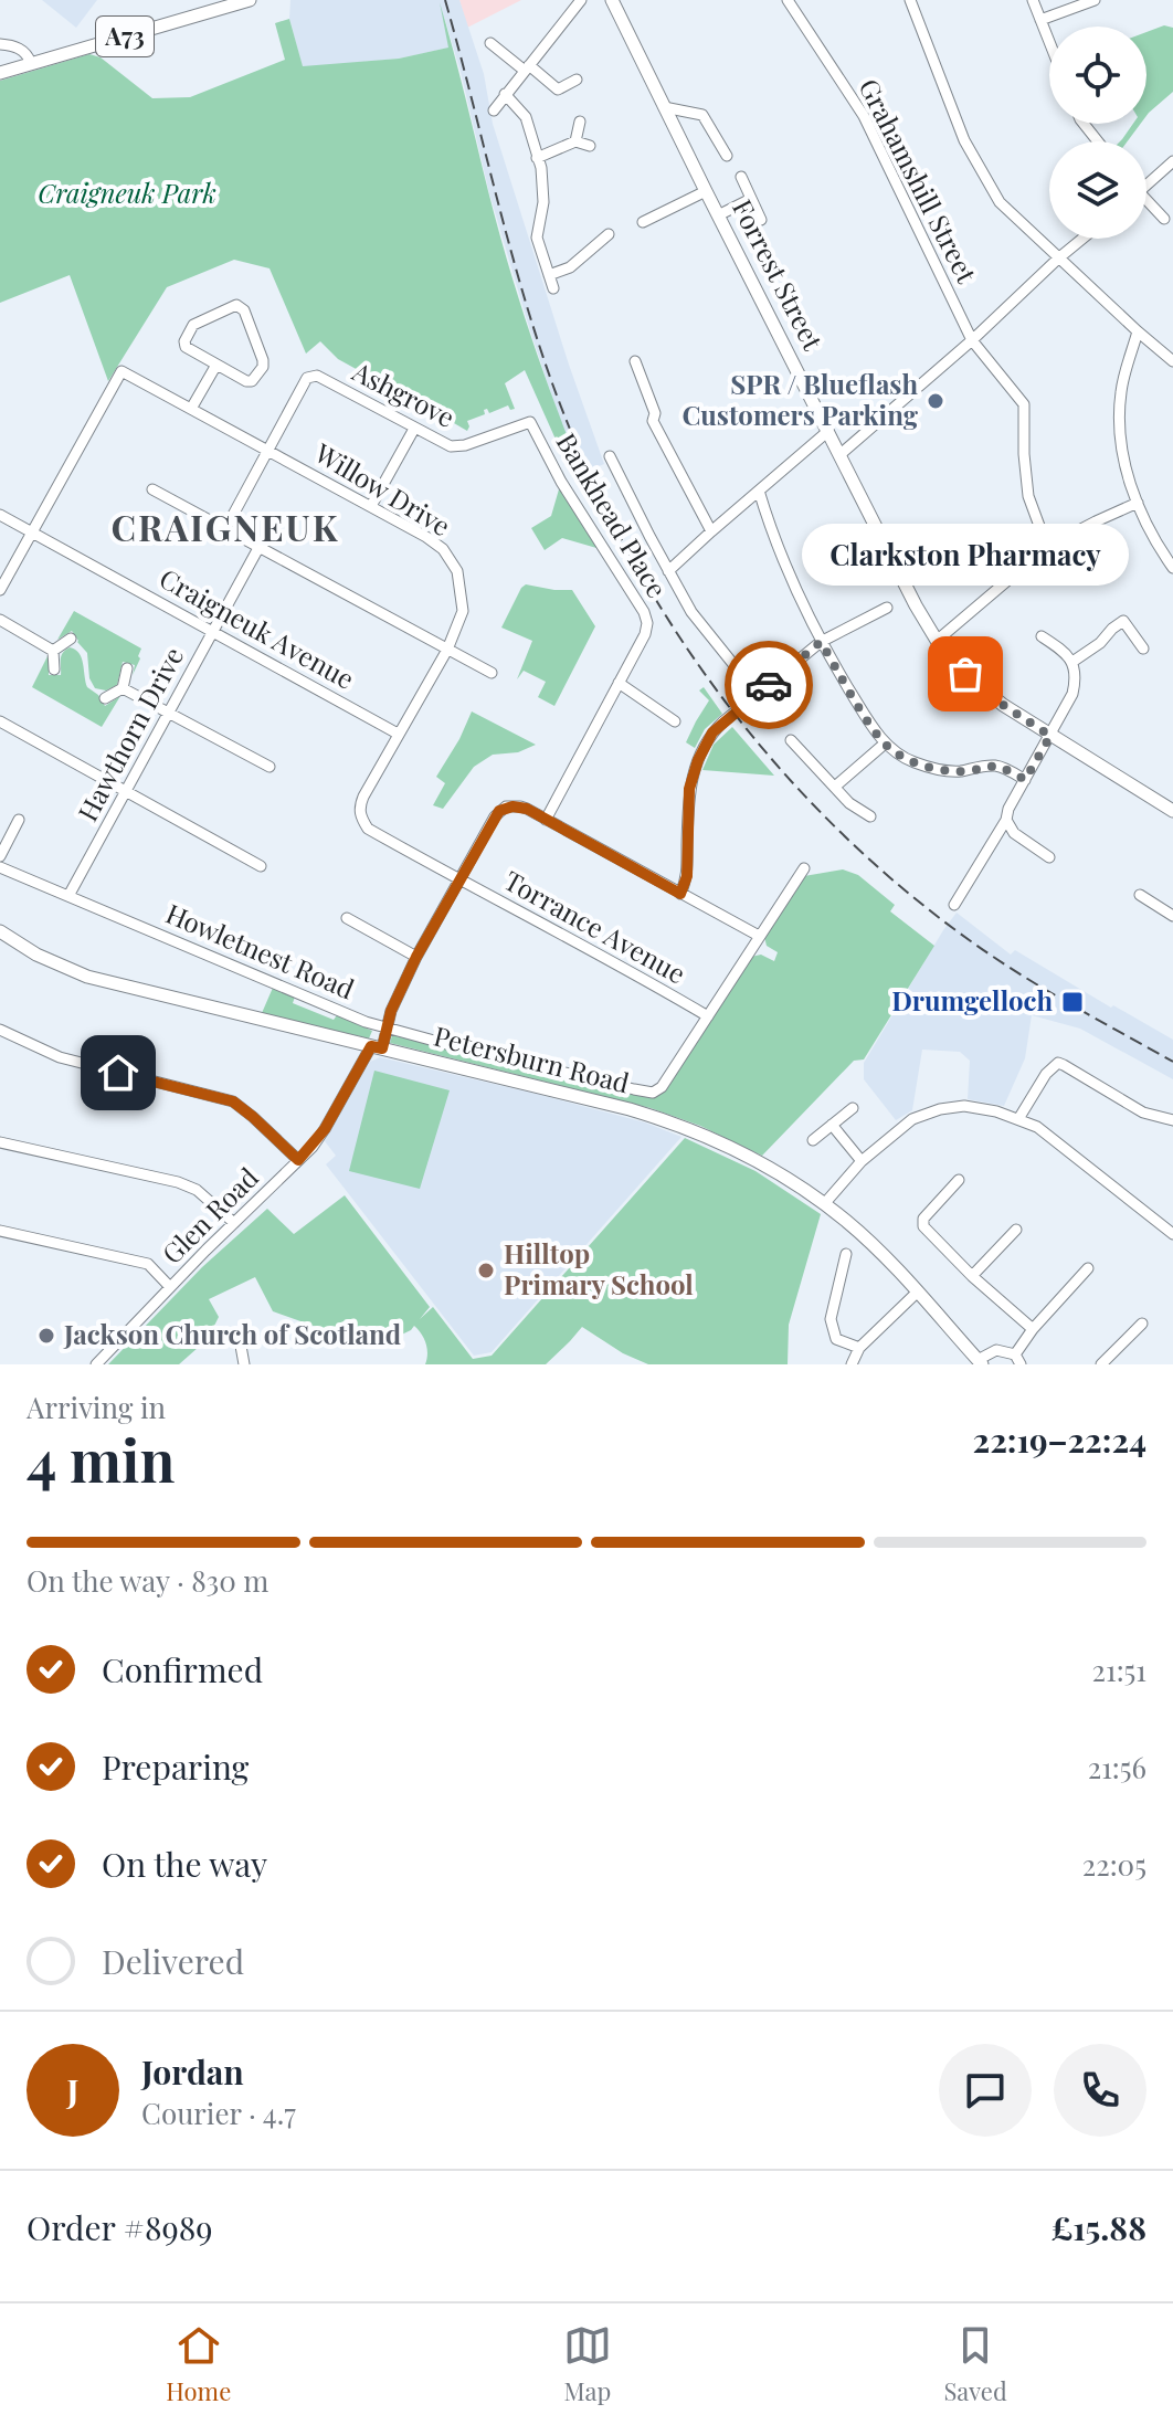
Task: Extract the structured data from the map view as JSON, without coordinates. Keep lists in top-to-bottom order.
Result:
{
  "streets": {
    "main road": ["A73", "Forrest Street", "Petersburn Road"],
    "street": [
      "Grahamshill Street",
      "Ashgrove",
      "Willow Drive",
      "Bankhead Place",
      "Craigneuk Avenue",
      "Hawthorn Drive",
      "Torrance Avenue",
      "Howletnest Road",
      "Glen Road"
    ]
  },
  "crossings": [
    ["Ashgrove", "Willow Drive"],
    ["Ashgrove", "Bankhead Place"],
    ["Willow Drive", "Craigneuk Avenue"],
    ["Willow Drive", "Torrance Avenue"],
    ["Craigneuk Avenue", "Hawthorn Drive"],
    ["Hawthorn Drive", "Howletnest Road"],
    ["Torrance Avenue", "Howletnest Road"],
    ["Petersburn Road", "Glen Road"]
  ],
  "districts": ["CRAIGNEUK"],
  "parks": ["Craigneuk Park"],
  "places": {
    "other": [
      "SPR / Blueflash Customers Parking",
      "Clarkston Pharmacy",
      "Hilltop Primary School",
      "Jackson Church of Scotland"
    ],
    "transit": ["Drumgelloch"]
  },
  "page": {
    "bubble": "Clarkston Pharmacy",
    "heading": ["4 min", "Arriving in", "22:19–22:24"],
    "panel": [
      "Jordan",
      "Courier · 4.7",
      "Order #8989",
      "£15.88"
    ],
    "bar": "On the way · 830 m",
    "list": [
      ["Confirmed", "21:51"],
      ["Preparing", "21:56"],
      ["On the way", "22:05"],
      "Delivered"
    ],
    "round": "J",
    "tabs": ["Home", "Map", "Saved"]
  }
}
